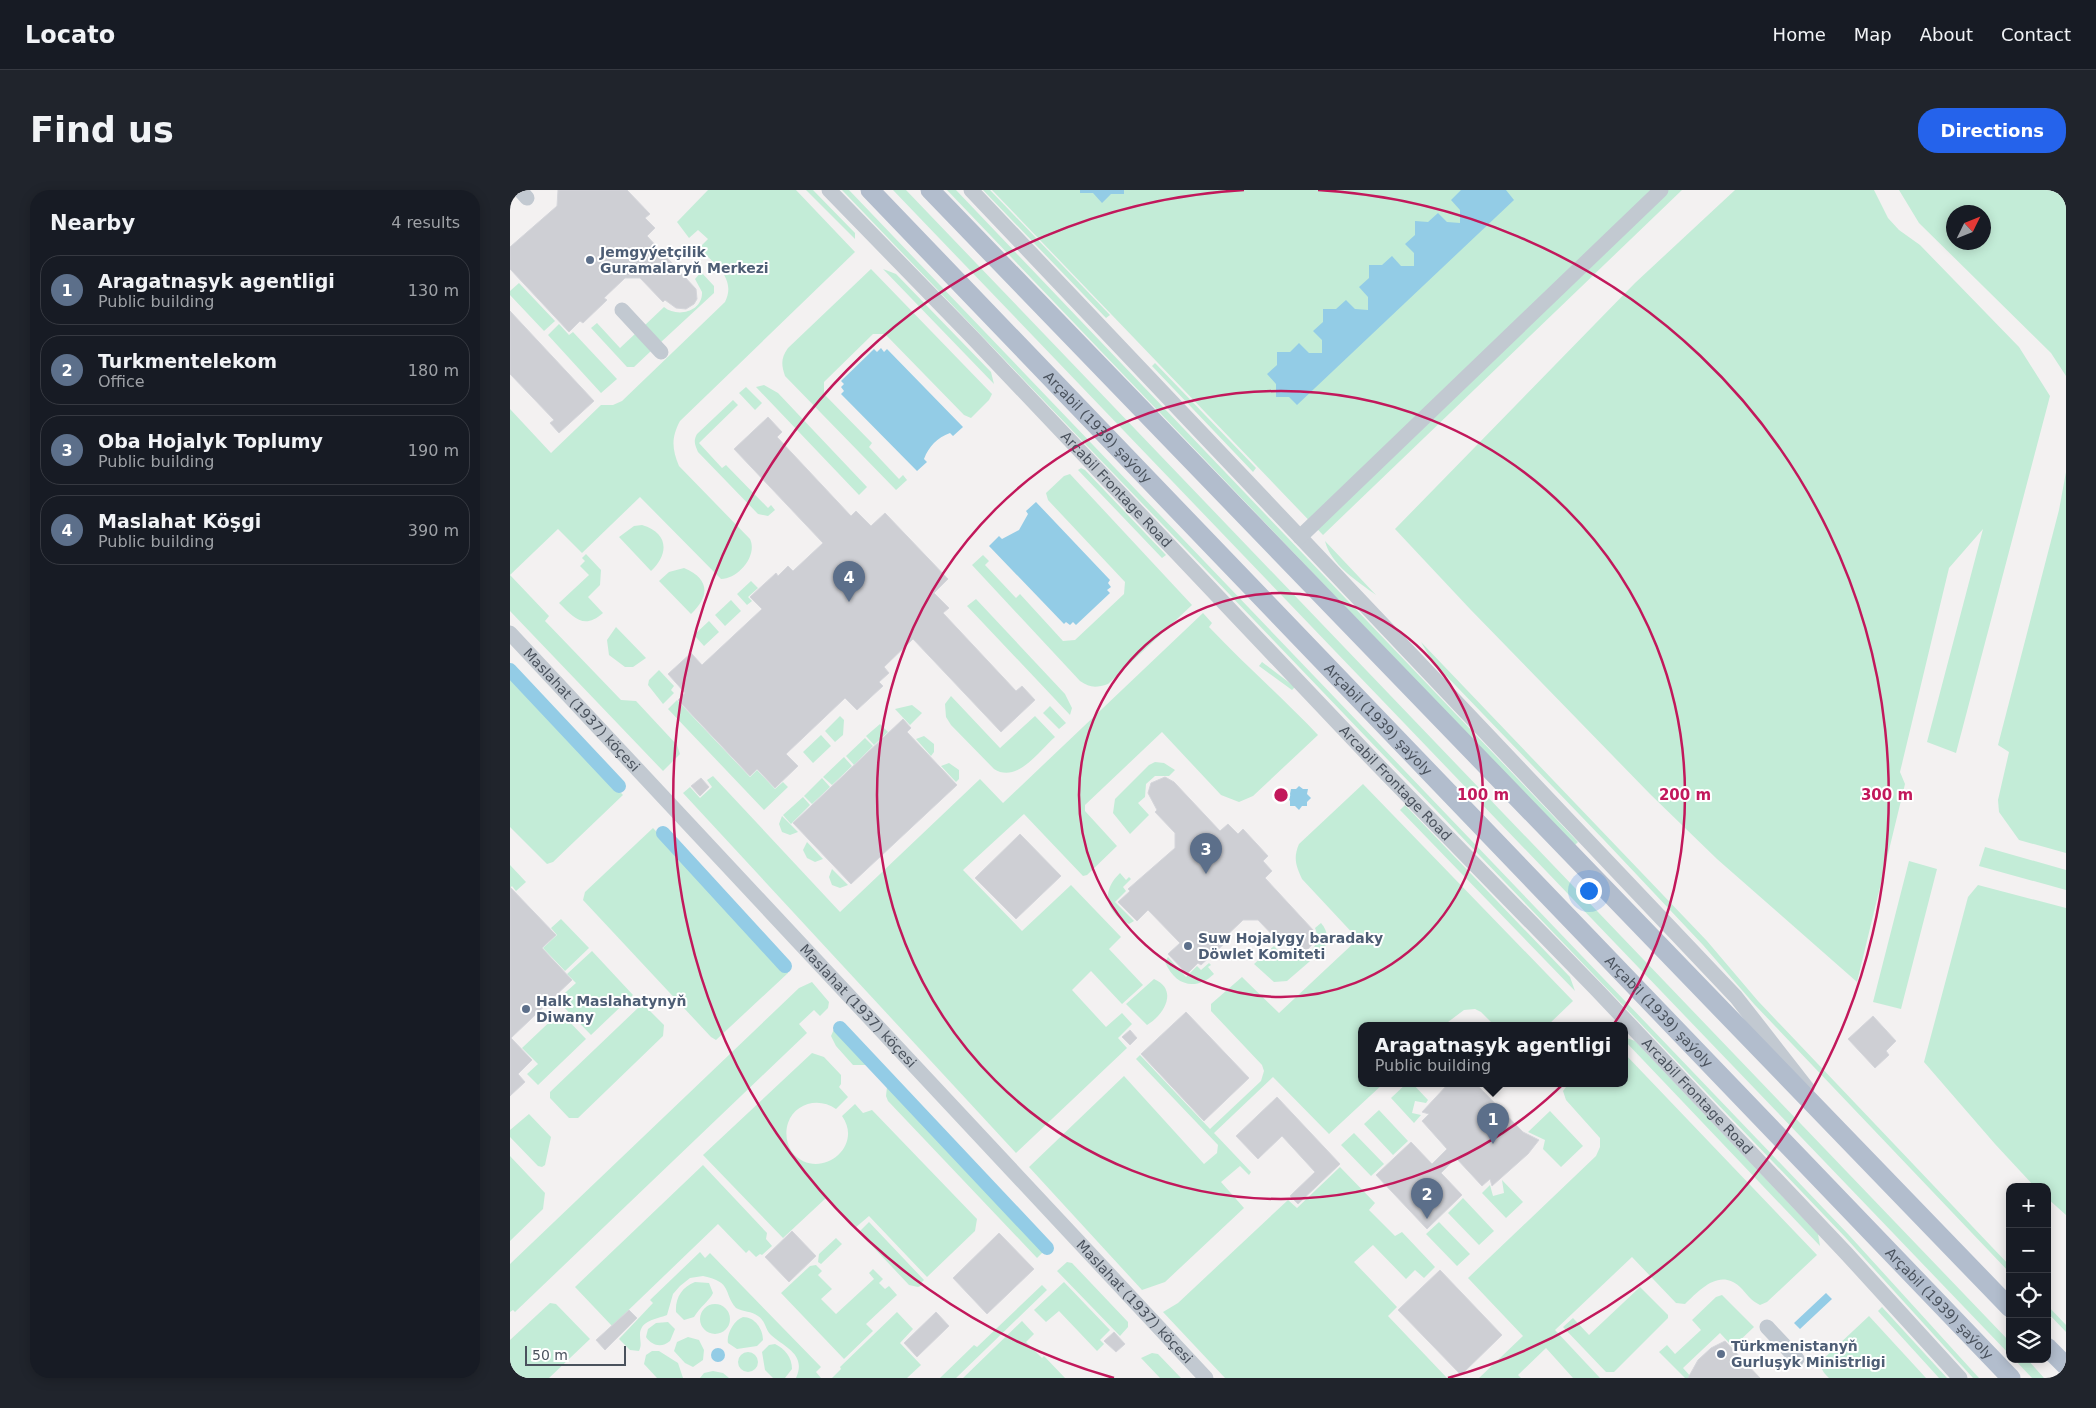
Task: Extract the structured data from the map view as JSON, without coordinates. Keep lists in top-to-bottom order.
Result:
{
  "streets": {
    "main road": ["Arçabil (1939) şaýoly"],
    "street": ["Arcabil Frontage Road", "Maslahat (1937) köçesi"]
  },
  "places": [
    "Jemgyýetçilik Guramalaryň Merkezi",
    "Suw Hojalygy baradaky Döwlet Komiteti",
    "Halk Maslahatynyň Diwany",
    "Türkmenistanyň Gurluşyk Ministrligi"
  ],
  "scale_bar": "50 m",
  "north": "top right",
  "page": {
    "header": "Locato",
    "nav": [
      "Home",
      "Map",
      "About",
      "Contact"
    ],
    "buttons": "Directions",
    "title": "Find us",
    "heading": ["Nearby", "4 results"],
    "list": [
      {
        "mark": "1",
        "name": "Aragatnaşyk agentligi",
        "note": "Public building",
        "value": "130 m"
      },
      {
        "mark": "2",
        "name": "Turkmentelekom",
        "note": "Office",
        "value": "180 m"
      },
      {
        "mark": "3",
        "name": "Oba Hojalyk Toplumy",
        "note": "Public building",
        "value": "190 m"
      },
      {
        "mark": "4",
        "name": "Maslahat Köşgi",
        "note": "Public building",
        "value": "390 m"
      }
    ],
    "pins": [
      "4",
      "3",
      "1",
      "2"
    ],
    "popup": ["Aragatnaşyk agentligi", "Public building"],
    "map_buttons": ["+", "−"],
    "scale": "50 m"
  },
  "rings": ["100 m", "200 m", "300 m"]
}
